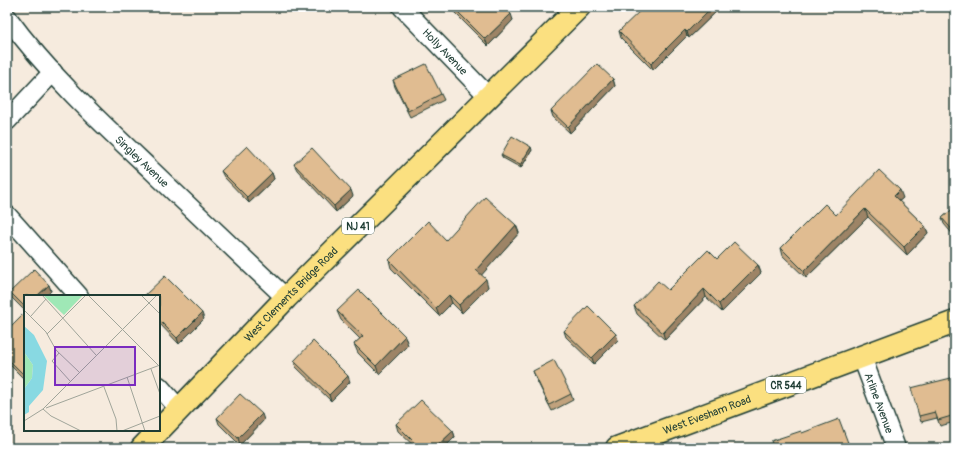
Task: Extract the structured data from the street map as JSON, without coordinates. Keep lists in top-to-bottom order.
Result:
{
  "streets": {
    "main road": [
      "NJ 41",
      "West Clements Bridge Road",
      "CR 544",
      "West Evesham Road"
    ],
    "street": ["Holly Avenue", "Singley Avenue", "Arline Avenue"]
  },
  "crossings": [
    ["Holly Avenue", "West Clements Bridge Road"],
    ["Singley Avenue", "West Clements Bridge Road"],
    ["Arline Avenue", "West Evesham Road"]
  ]
}
